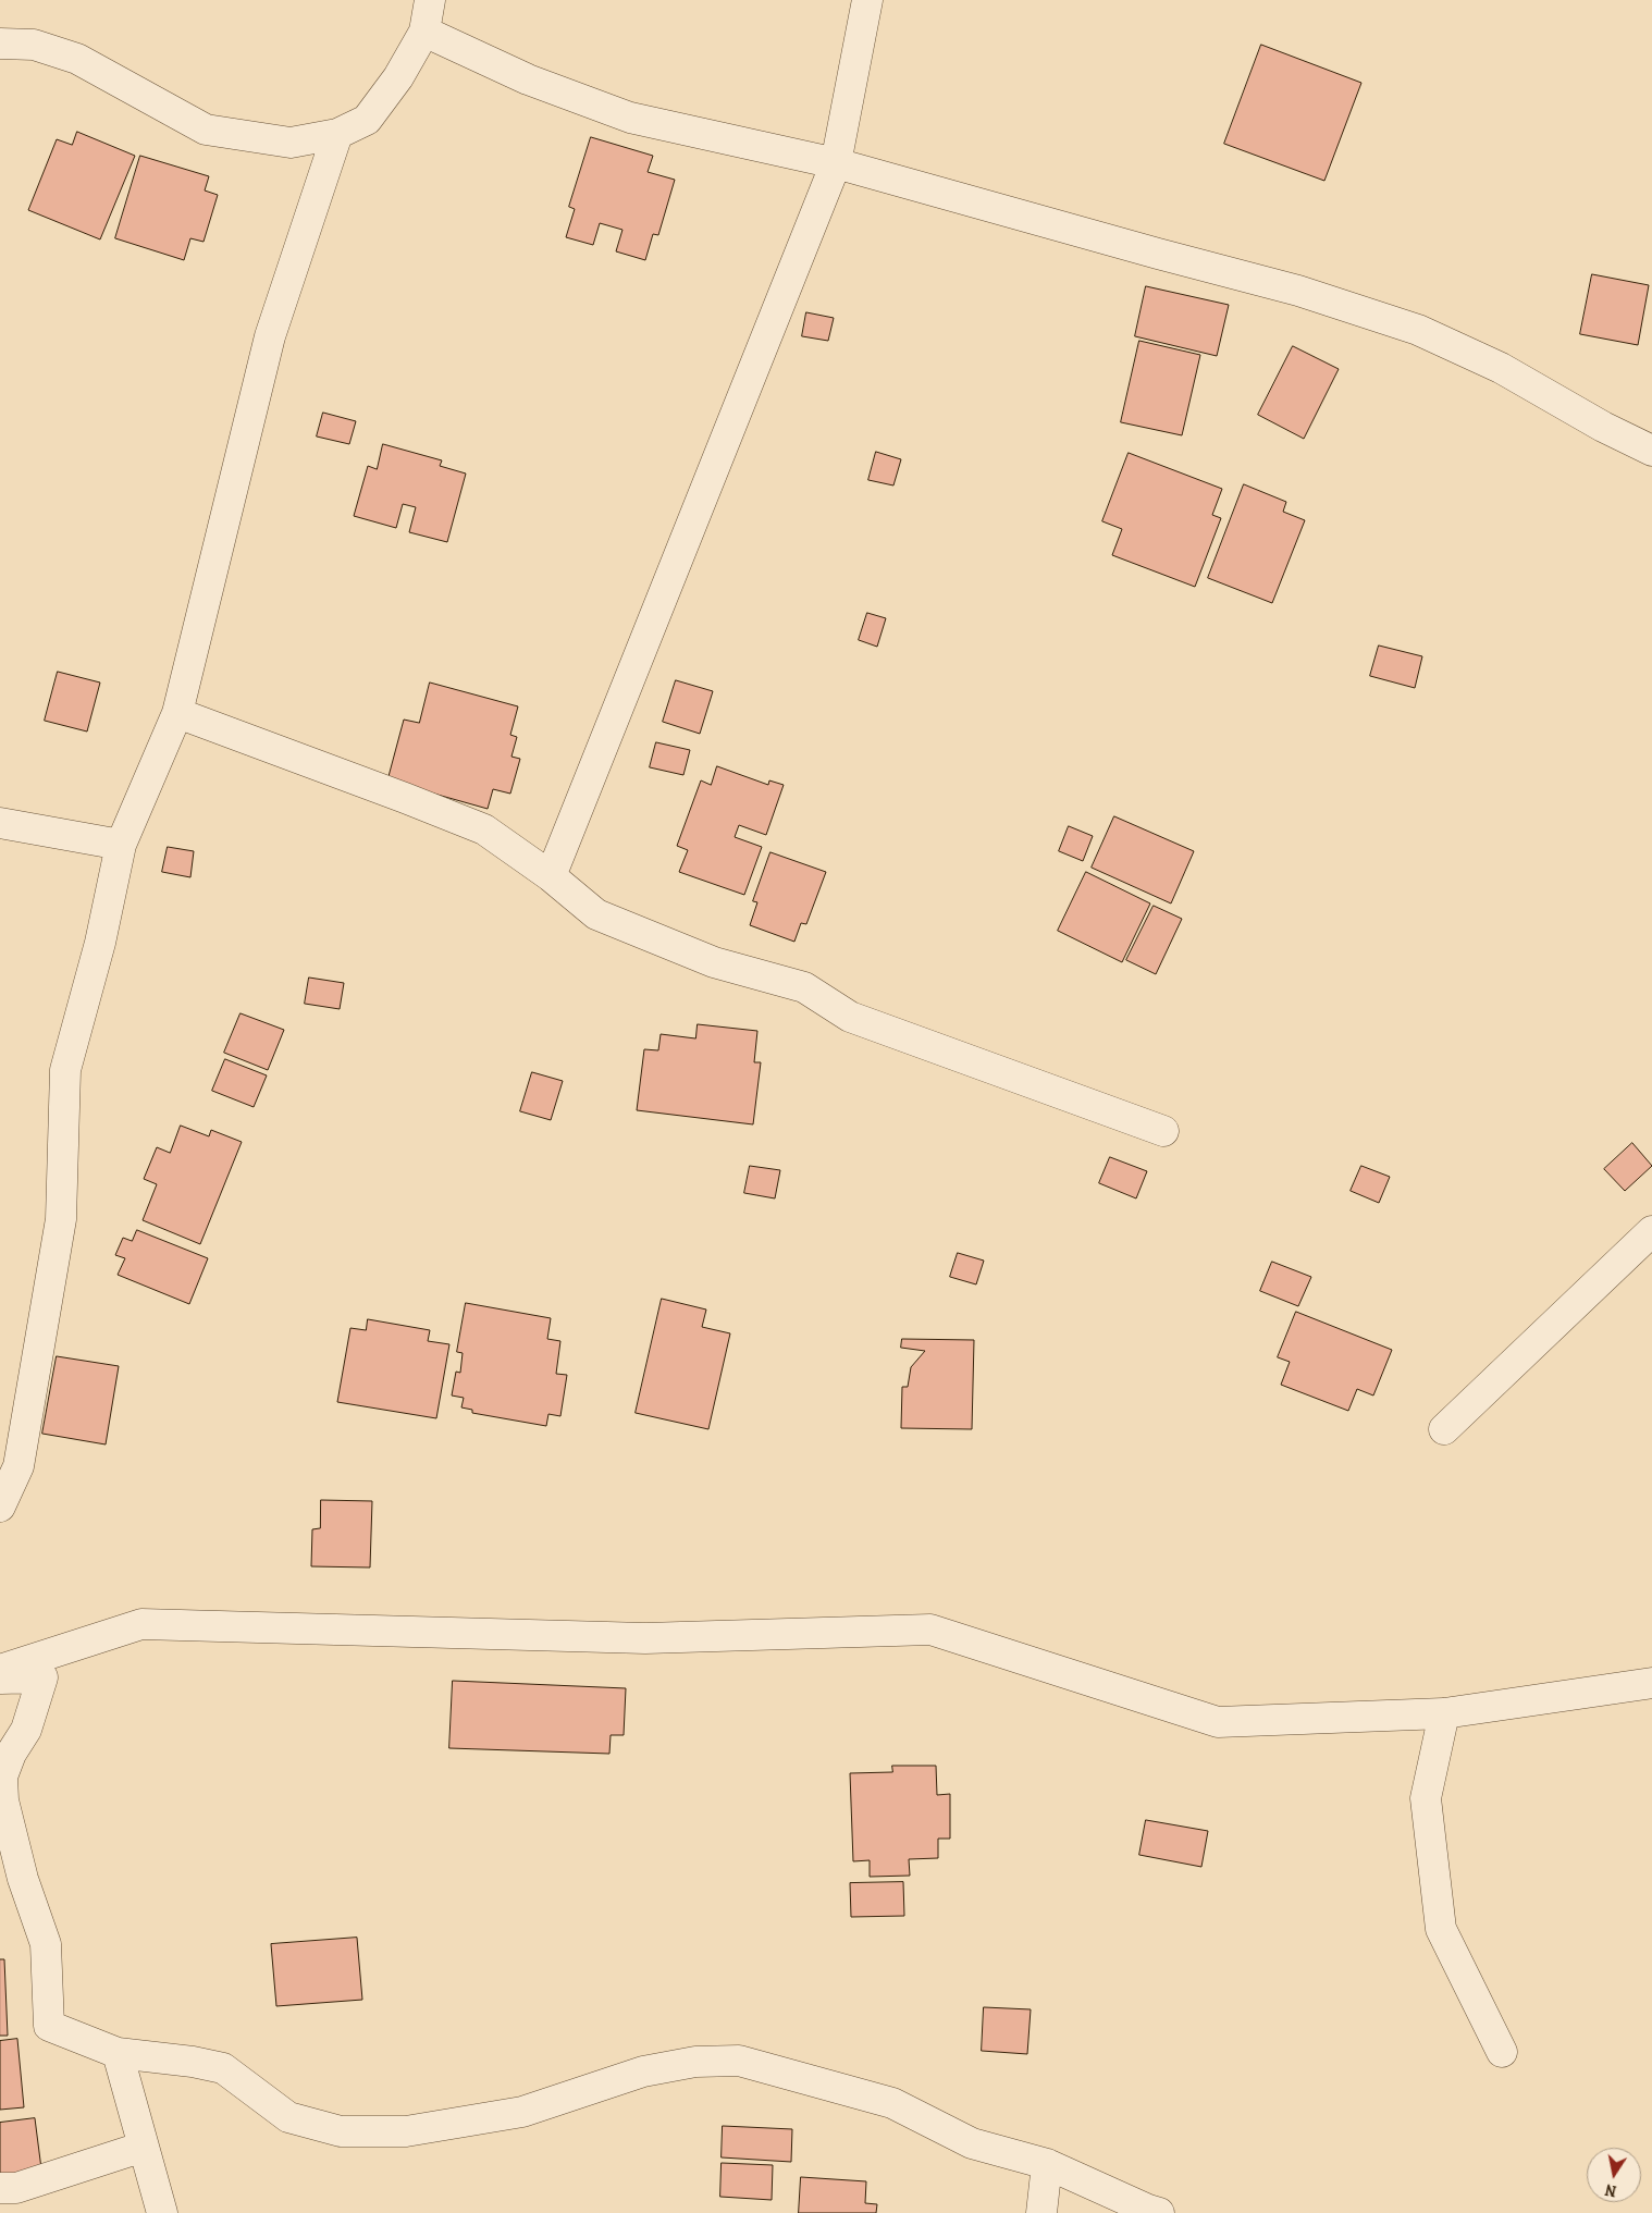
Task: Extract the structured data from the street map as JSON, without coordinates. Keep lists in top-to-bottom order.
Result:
{
  "north": "bottom"
}
